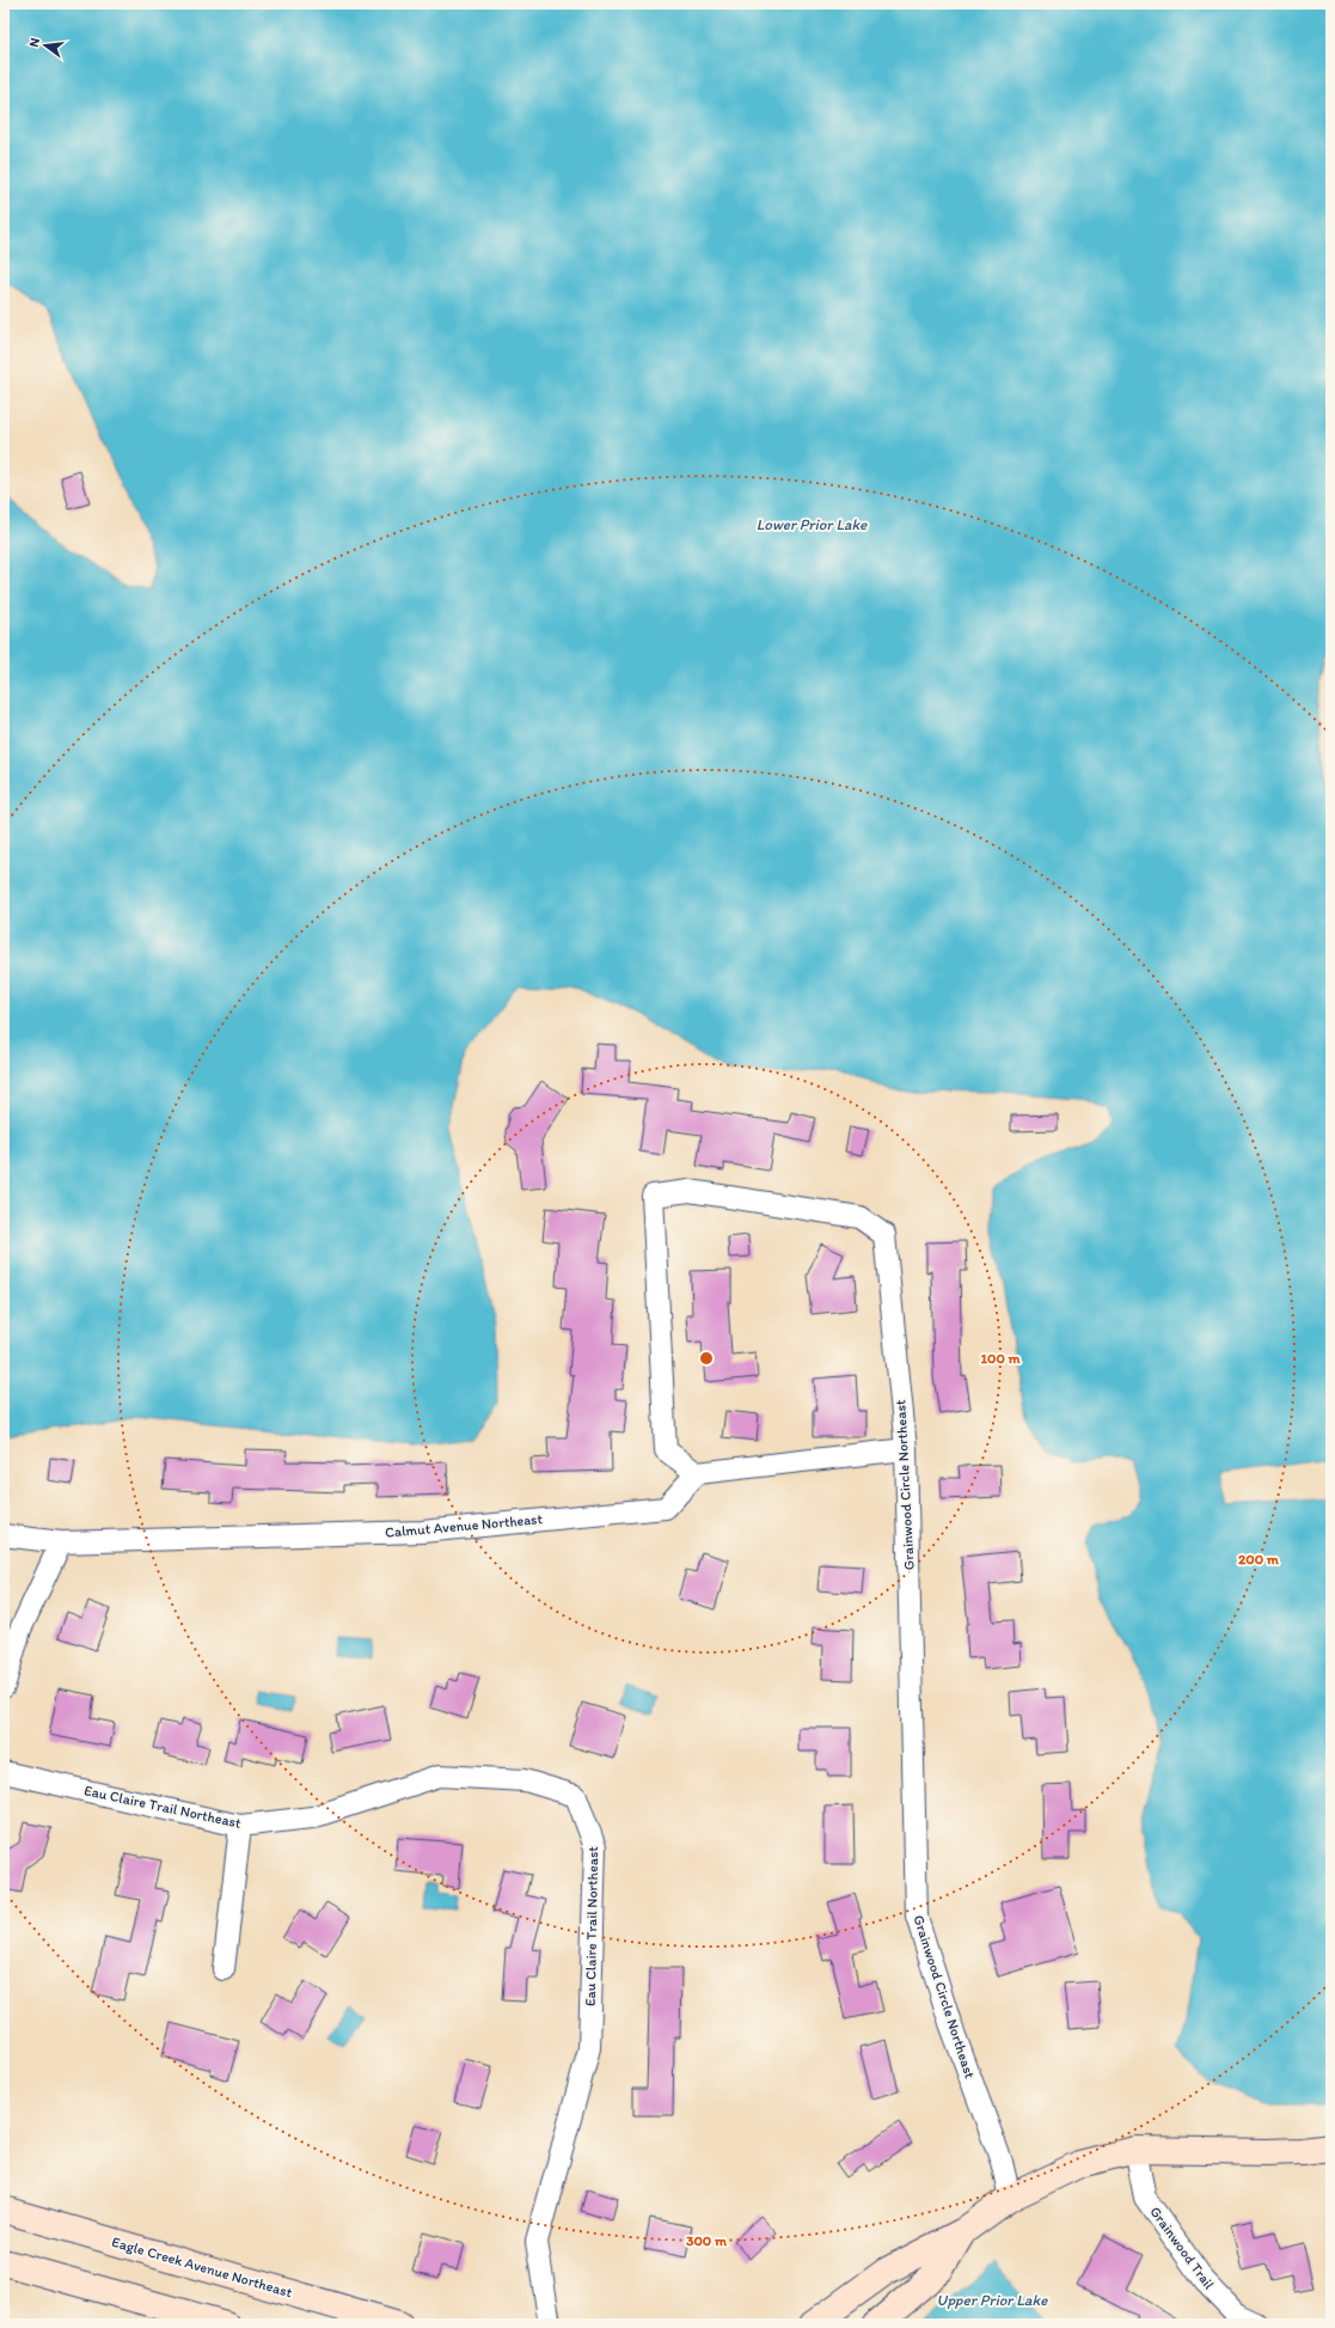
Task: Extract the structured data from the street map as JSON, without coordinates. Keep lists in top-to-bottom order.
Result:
{
  "streets": {
    "main road": ["Eagle Creek Avenue Northeast"],
    "street": [
      "Grainwood Circle Northeast",
      "Calmut Avenue Northeast",
      "Eau Claire Trail Northeast",
      "Grainwood Trail"
    ]
  },
  "crossings": [
    ["Grainwood Circle Northeast", "Calmut Avenue Northeast"]
  ],
  "water": ["Lower Prior Lake", "Upper Prior Lake"],
  "north": "left",
  "rings": ["100 m", "200 m", "300 m"]
}
